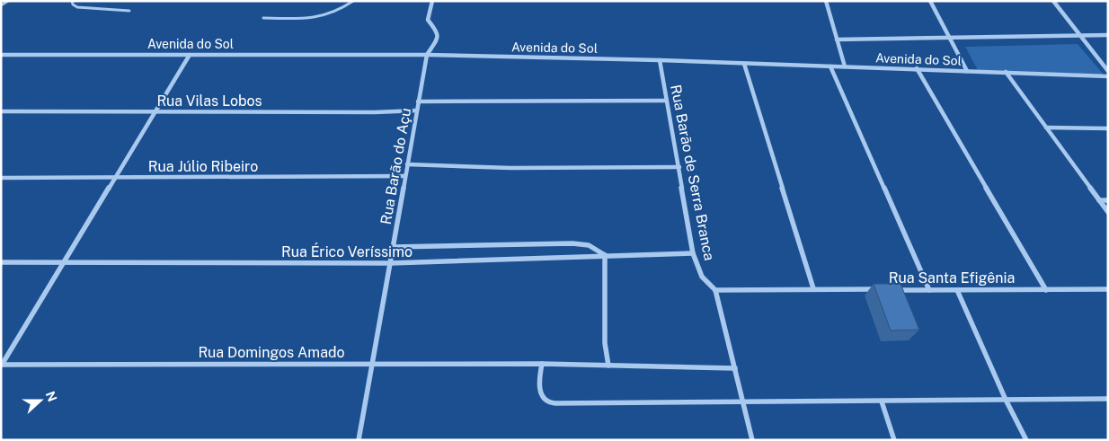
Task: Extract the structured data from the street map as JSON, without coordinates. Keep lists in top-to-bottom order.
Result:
{
  "streets": {
    "street": [
      "Avenida do Sol",
      "Rua Vilas Lobos",
      "Rua Júlio Ribeiro",
      "Rua Barão do Açu",
      "Rua Barão de Serra Branca",
      "Rua Érico Veríssimo",
      "Rua Santa Efigênia",
      "Rua Domingos Amado"
    ]
  },
  "crossings": [
    ["Avenida do Sol", "Rua Barão do Açu"],
    ["Avenida do Sol", "Rua Barão de Serra Branca"],
    ["Rua Vilas Lobos", "Rua Barão do Açu"],
    ["Rua Júlio Ribeiro", "Rua Barão do Açu"],
    ["Rua Barão do Açu", "Rua Érico Veríssimo"],
    ["Rua Barão do Açu", "Rua Domingos Amado"],
    ["Rua Barão de Serra Branca", "Rua Érico Veríssimo"],
    ["Rua Barão de Serra Branca", "Rua Santa Efigênia"],
    ["Rua Barão de Serra Branca", "Rua Domingos Amado"]
  ],
  "north": "right"
}
